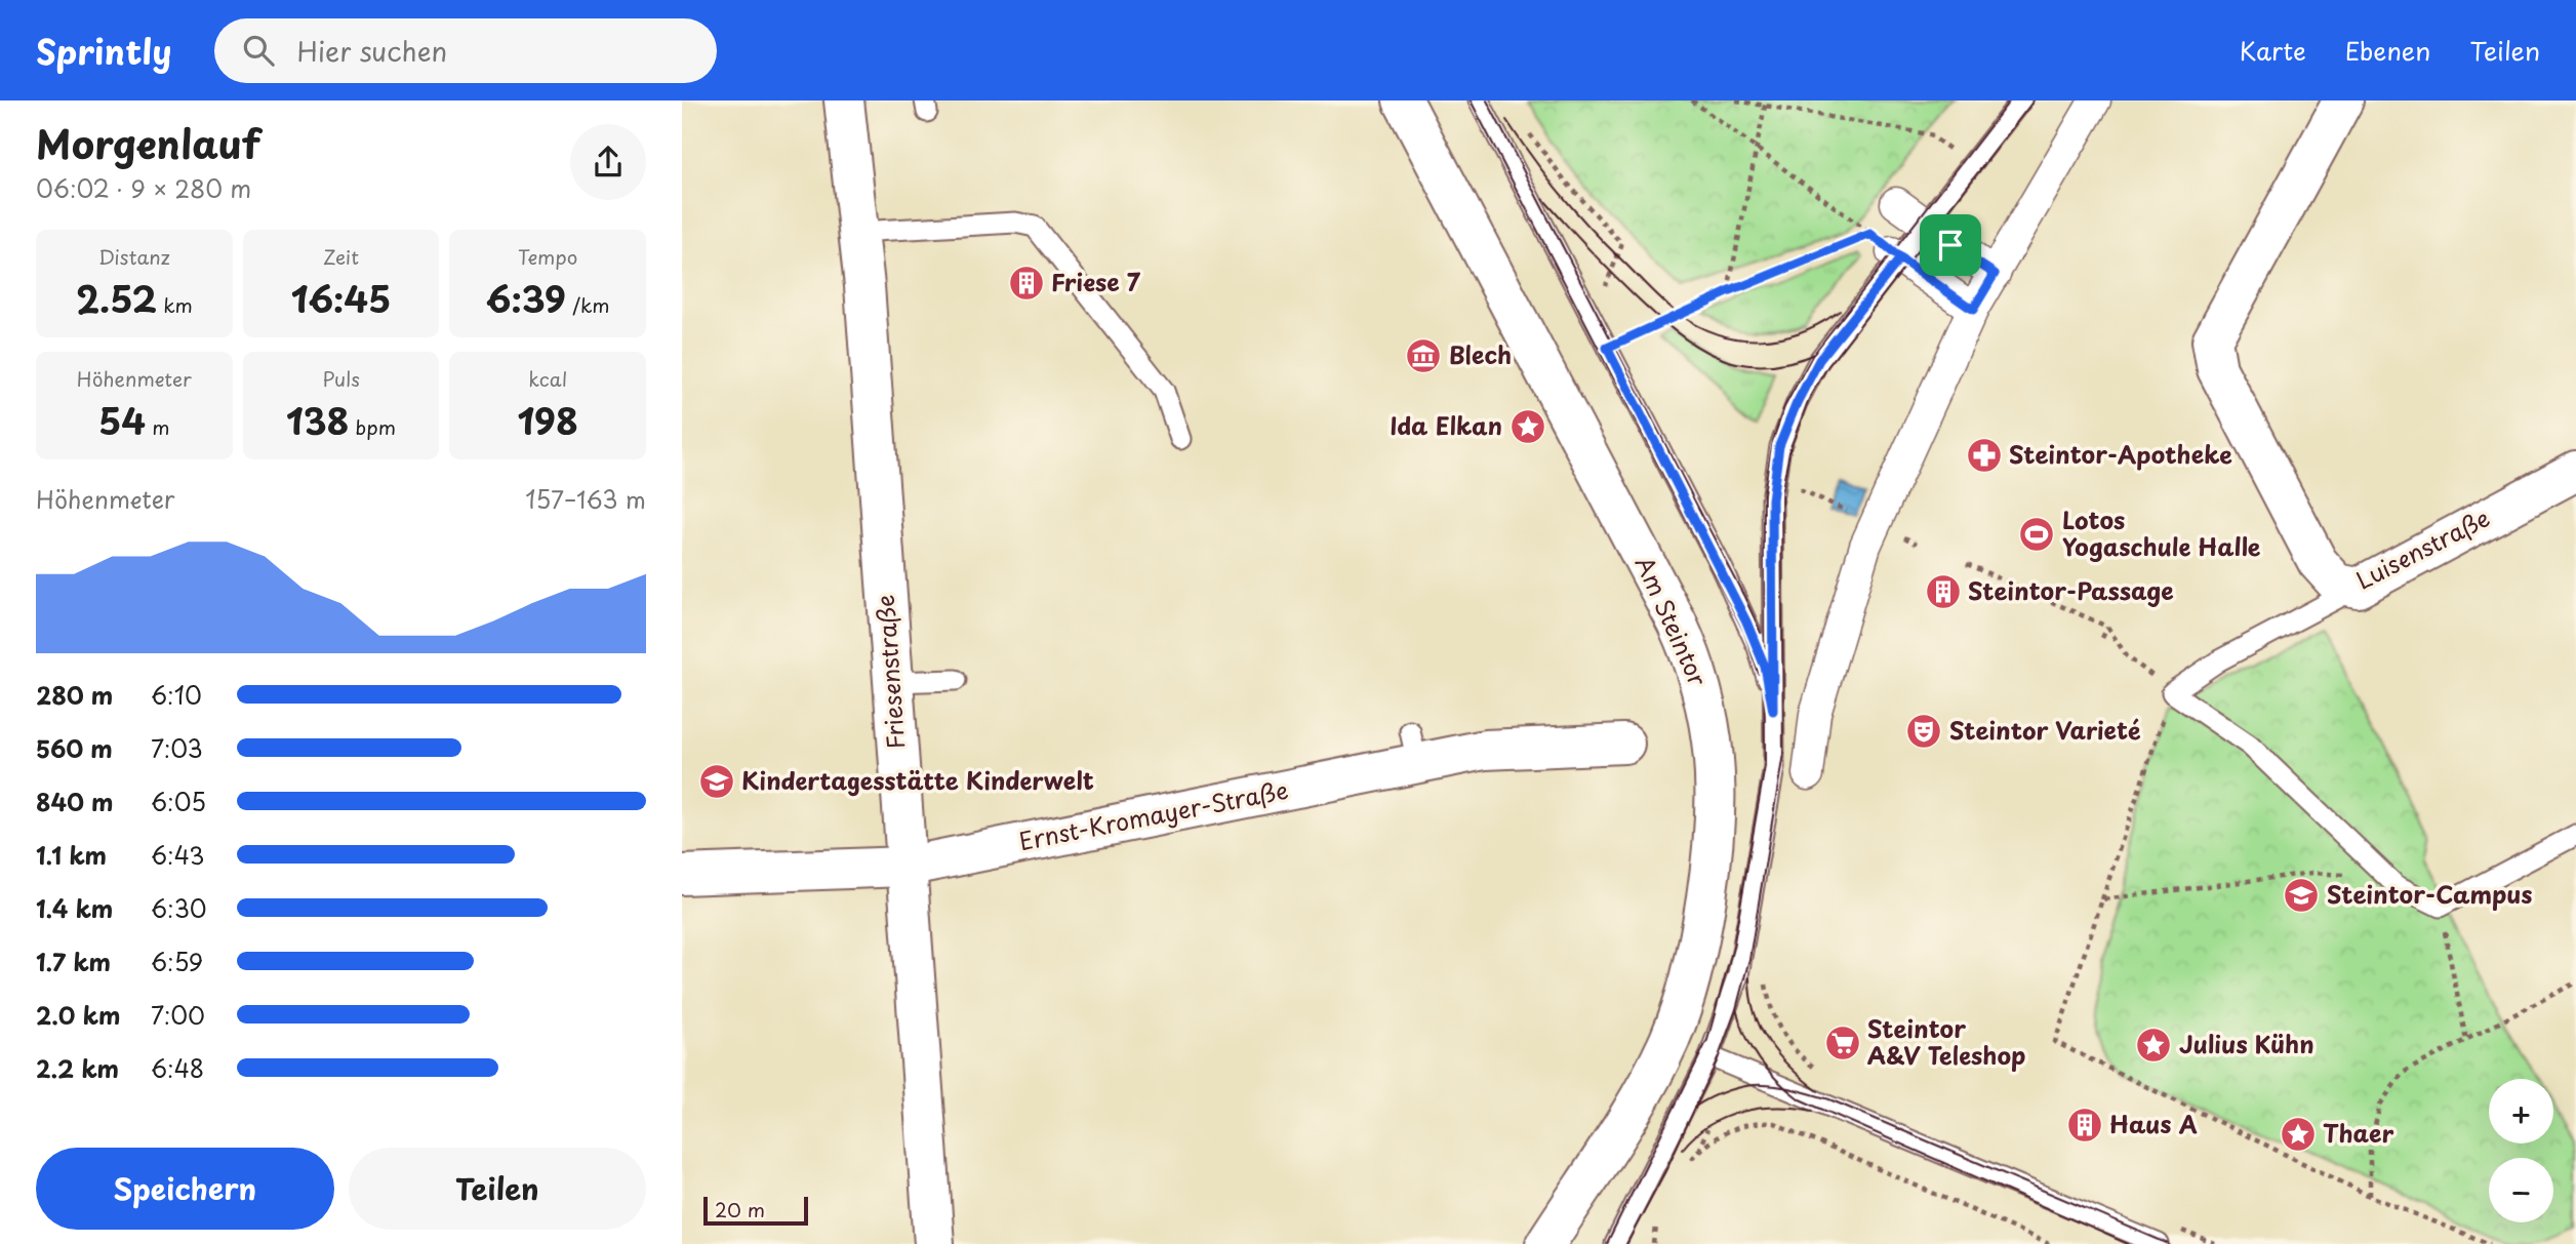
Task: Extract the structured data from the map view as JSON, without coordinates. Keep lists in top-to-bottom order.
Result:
{
  "streets": {
    "street": [
      "Luisenstraße",
      "Am Steintor",
      "Friesenstraße",
      "Ernst-Kromayer-Straße"
    ]
  },
  "crossings": [
    ["Friesenstraße", "Ernst-Kromayer-Straße"]
  ],
  "places": {
    "building": ["Friese 7", "Steintor-Passage", "Haus A"],
    "museum": ["Blech"],
    "place": ["Ida Elkan", "Julius Kühn", "Thaer"],
    "pharmacy": ["Steintor-Apotheke"],
    "sports": ["Lotos Yogaschule Halle"],
    "theatre": ["Steintor Varieté"],
    "school or university": ["Kindertagesstätte Kinderwelt", "Steintor-Campus"],
    "supermarket": ["Steintor A&V Teleshop"]
  },
  "scale_bar": "20 m",
  "page": {
    "header": "Sprintly",
    "search": "Hier suchen",
    "nav": ["Karte", "Ebenen", "Teilen"],
    "heading": ["Morgenlauf", "06:02 · 9 × 280 m"],
    "stats": [
      ["Distanz", "2.52 km"],
      ["Zeit", "16:45"],
      ["Tempo", "6:39 /km"],
      ["Höhenmeter", "54 m"],
      ["Puls", "138 bpm"],
      ["kcal", "198"]
    ],
    "chart": ["Höhenmeter", "157–163 m"],
    "list": [
      {
        "name": "280 m",
        "note": "6:10"
      },
      {
        "name": "560 m",
        "note": "7:03"
      },
      {
        "name": "840 m",
        "note": "6:05"
      },
      {
        "name": "1.1 km",
        "note": "6:43"
      },
      {
        "name": "1.4 km",
        "note": "6:30"
      },
      {
        "name": "1.7 km",
        "note": "6:59"
      },
      {
        "name": "2.0 km",
        "note": "7:00"
      },
      {
        "name": "2.2 km",
        "note": "6:48"
      }
    ],
    "map_buttons": ["+", "−"],
    "buttons": ["Speichern", "Teilen"],
    "scale": "20 m"
  }
}
